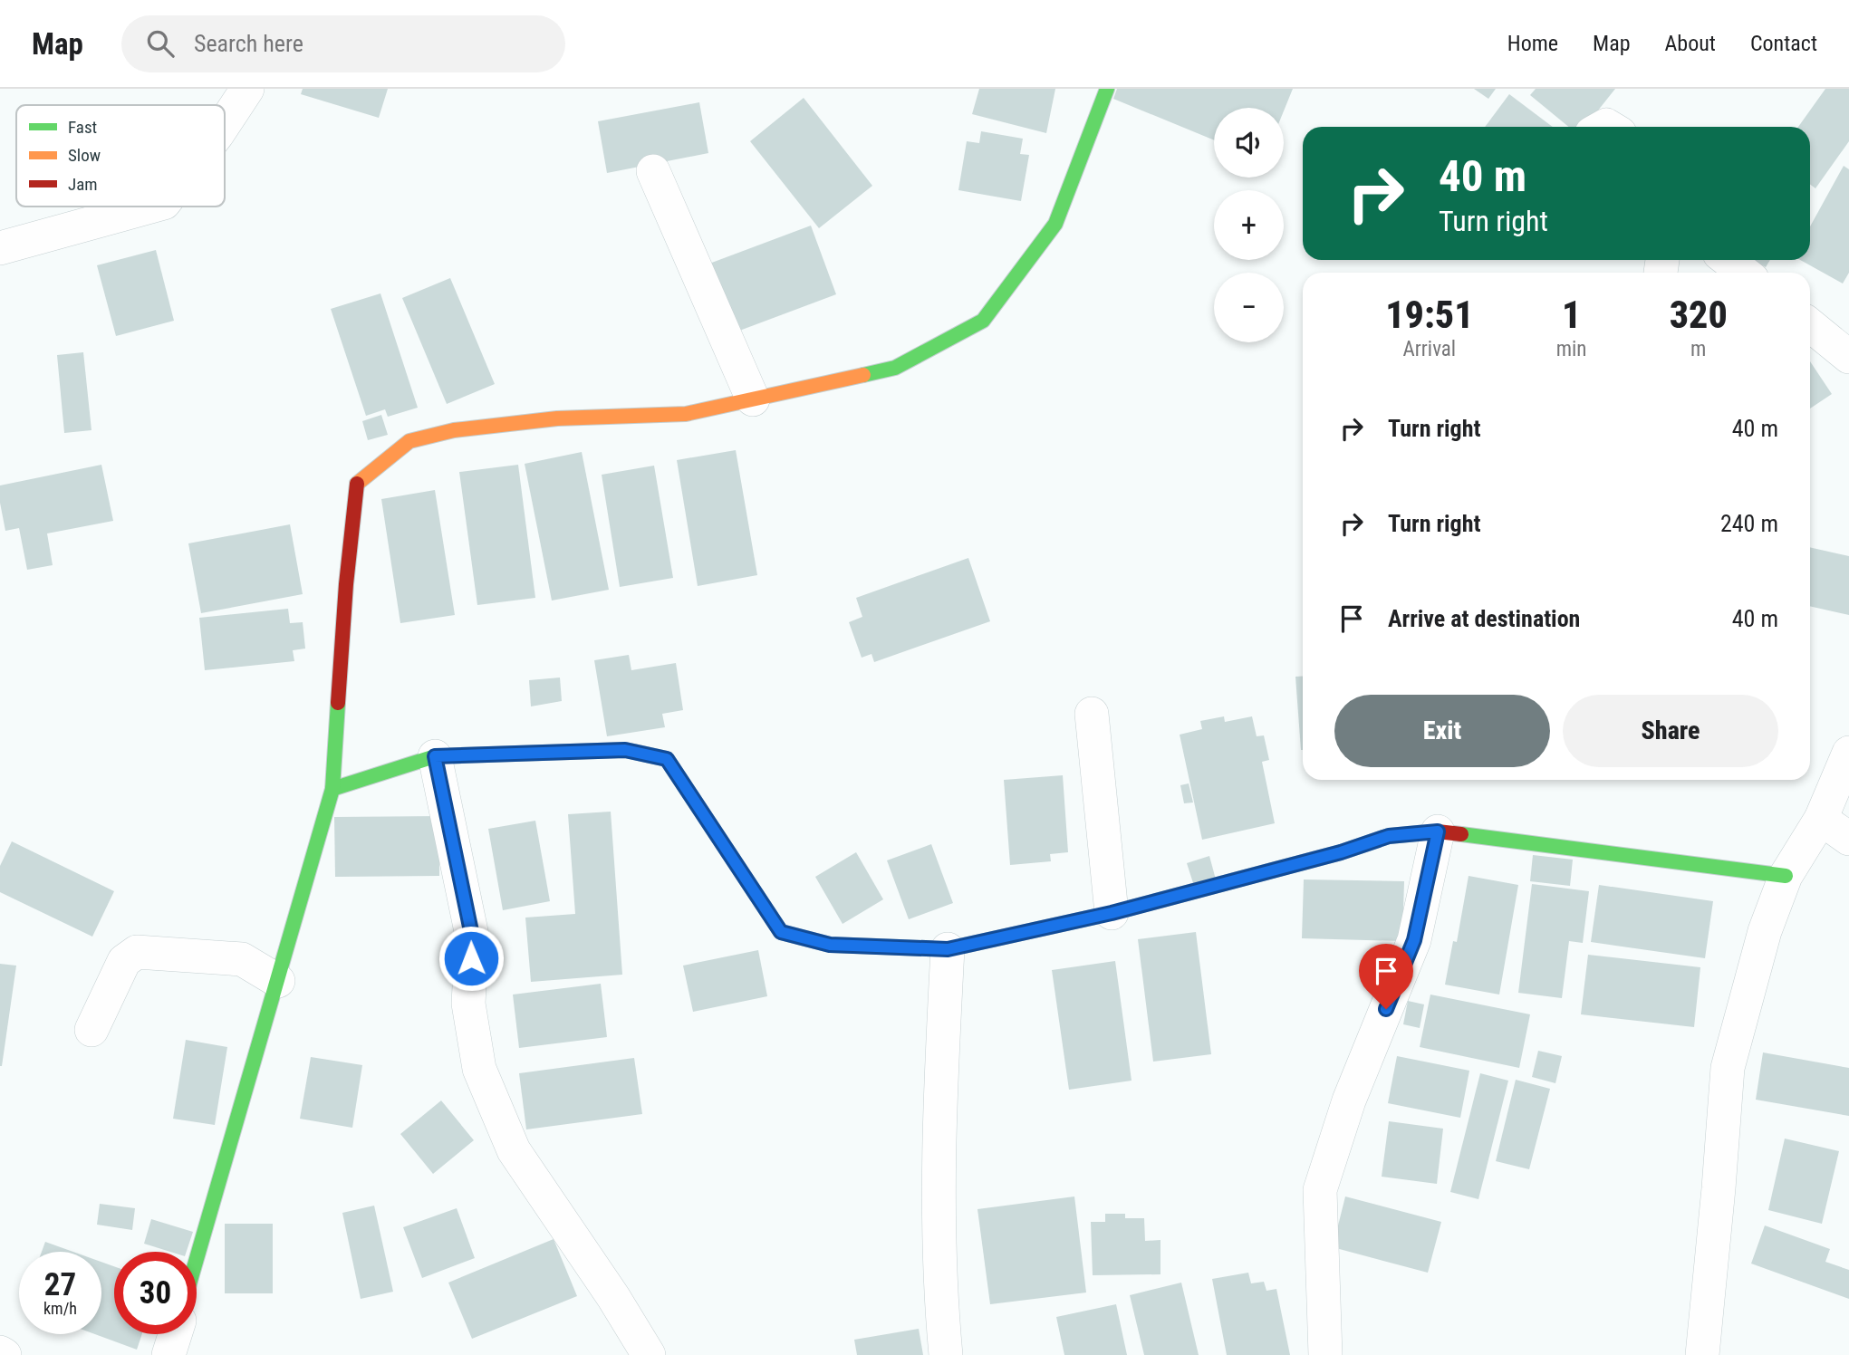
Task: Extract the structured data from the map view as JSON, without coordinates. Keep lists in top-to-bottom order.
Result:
{
  "legend": ["Fast", "Slow", "Jam"],
  "page": {
    "header": "Map",
    "search": "Search here",
    "nav": [
      "Home",
      "Map",
      "About",
      "Contact"
    ],
    "map_buttons": ["+", "−"],
    "turn": ["40 m", "Turn right"],
    "eta": [
      "19:51",
      "Arrival",
      "1",
      "min",
      "320",
      "m"
    ],
    "list": [
      {
        "name": "Turn right",
        "value": "40 m"
      },
      {
        "name": "Turn right",
        "value": "240 m"
      },
      {
        "name": "Arrive at destination",
        "value": "40 m"
      }
    ],
    "buttons": ["Exit", "Share"],
    "speed": "27 km/h",
    "limit": "30"
  }
}
